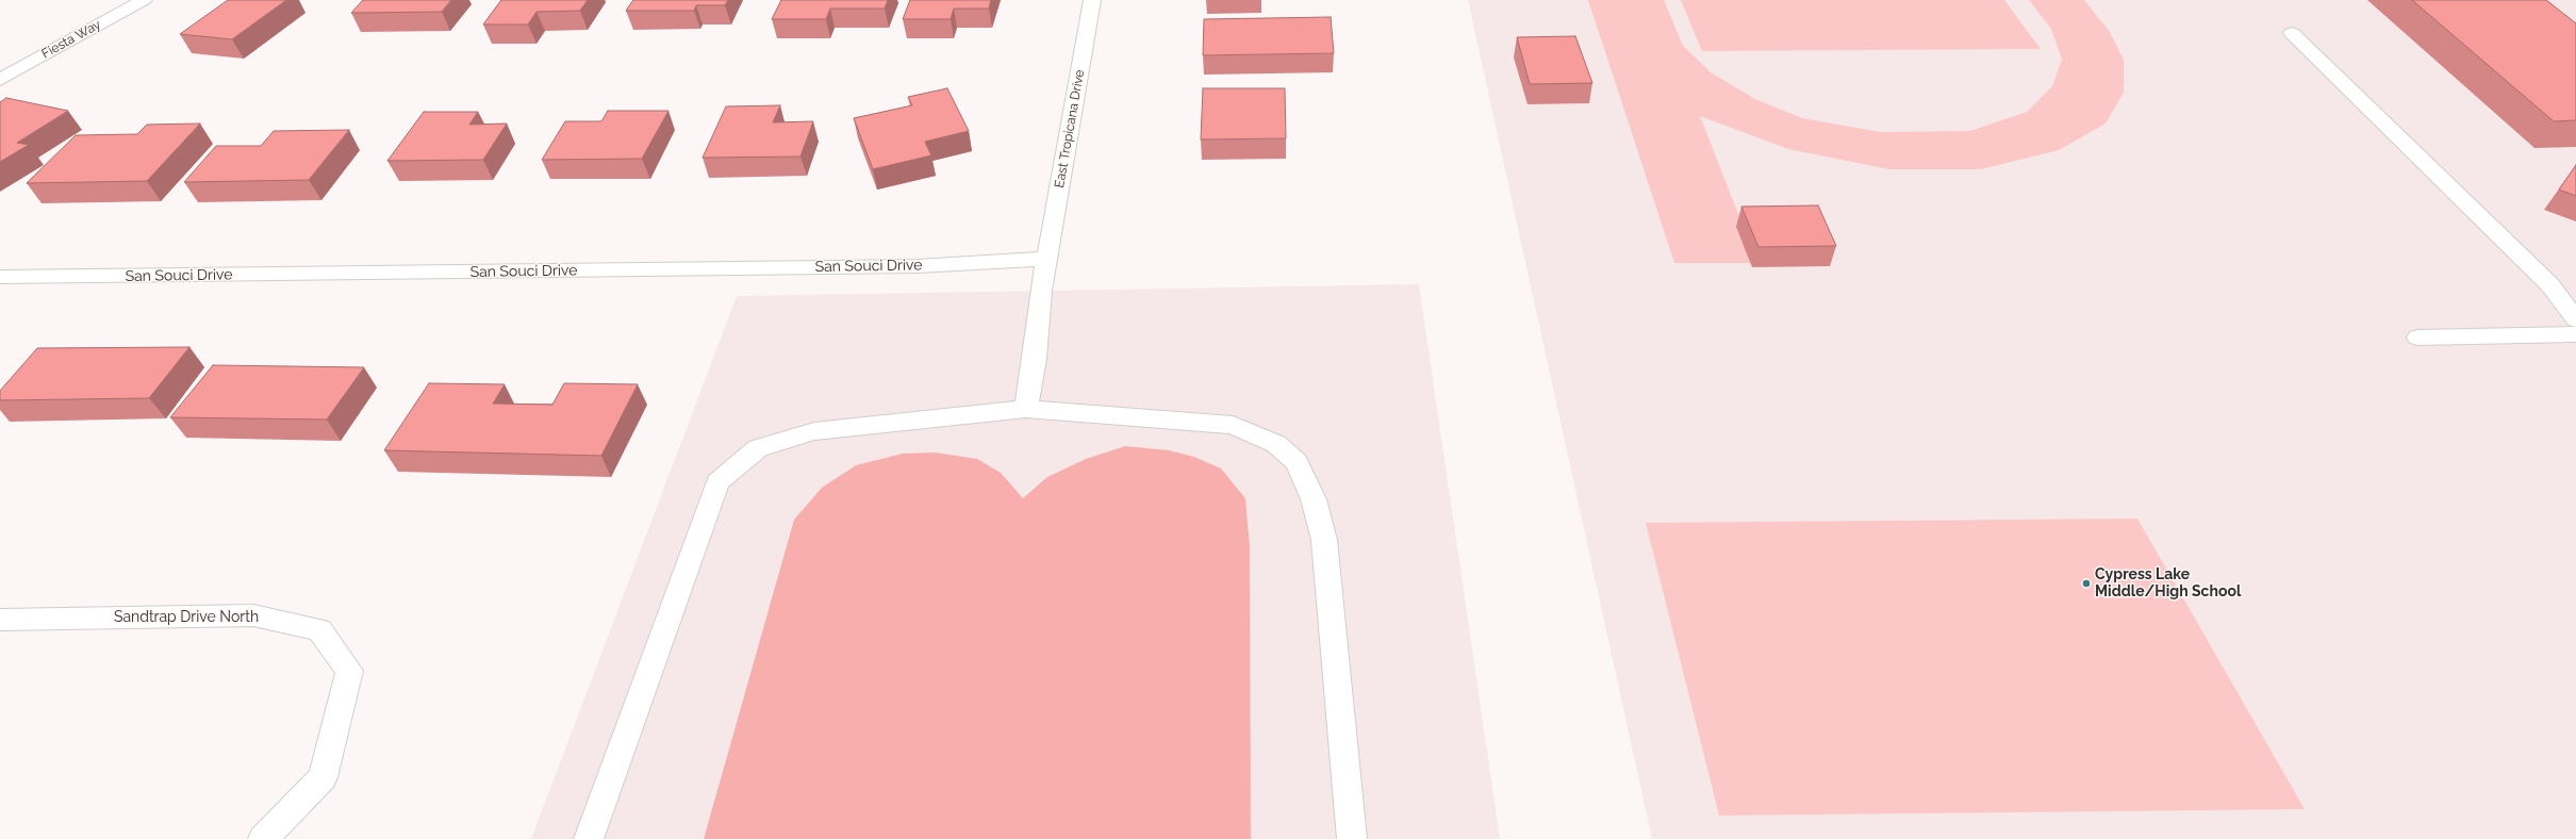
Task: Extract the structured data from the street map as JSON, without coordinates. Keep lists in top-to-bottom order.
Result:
{
  "streets": {
    "street": [
      "Fiesta Way",
      "East Tropicana Drive",
      "San Souci Drive",
      "Sandtrap Drive North"
    ]
  },
  "crossings": [
    ["East Tropicana Drive", "San Souci Drive"]
  ],
  "places": ["Cypress Lake Middle/High School"]
}
